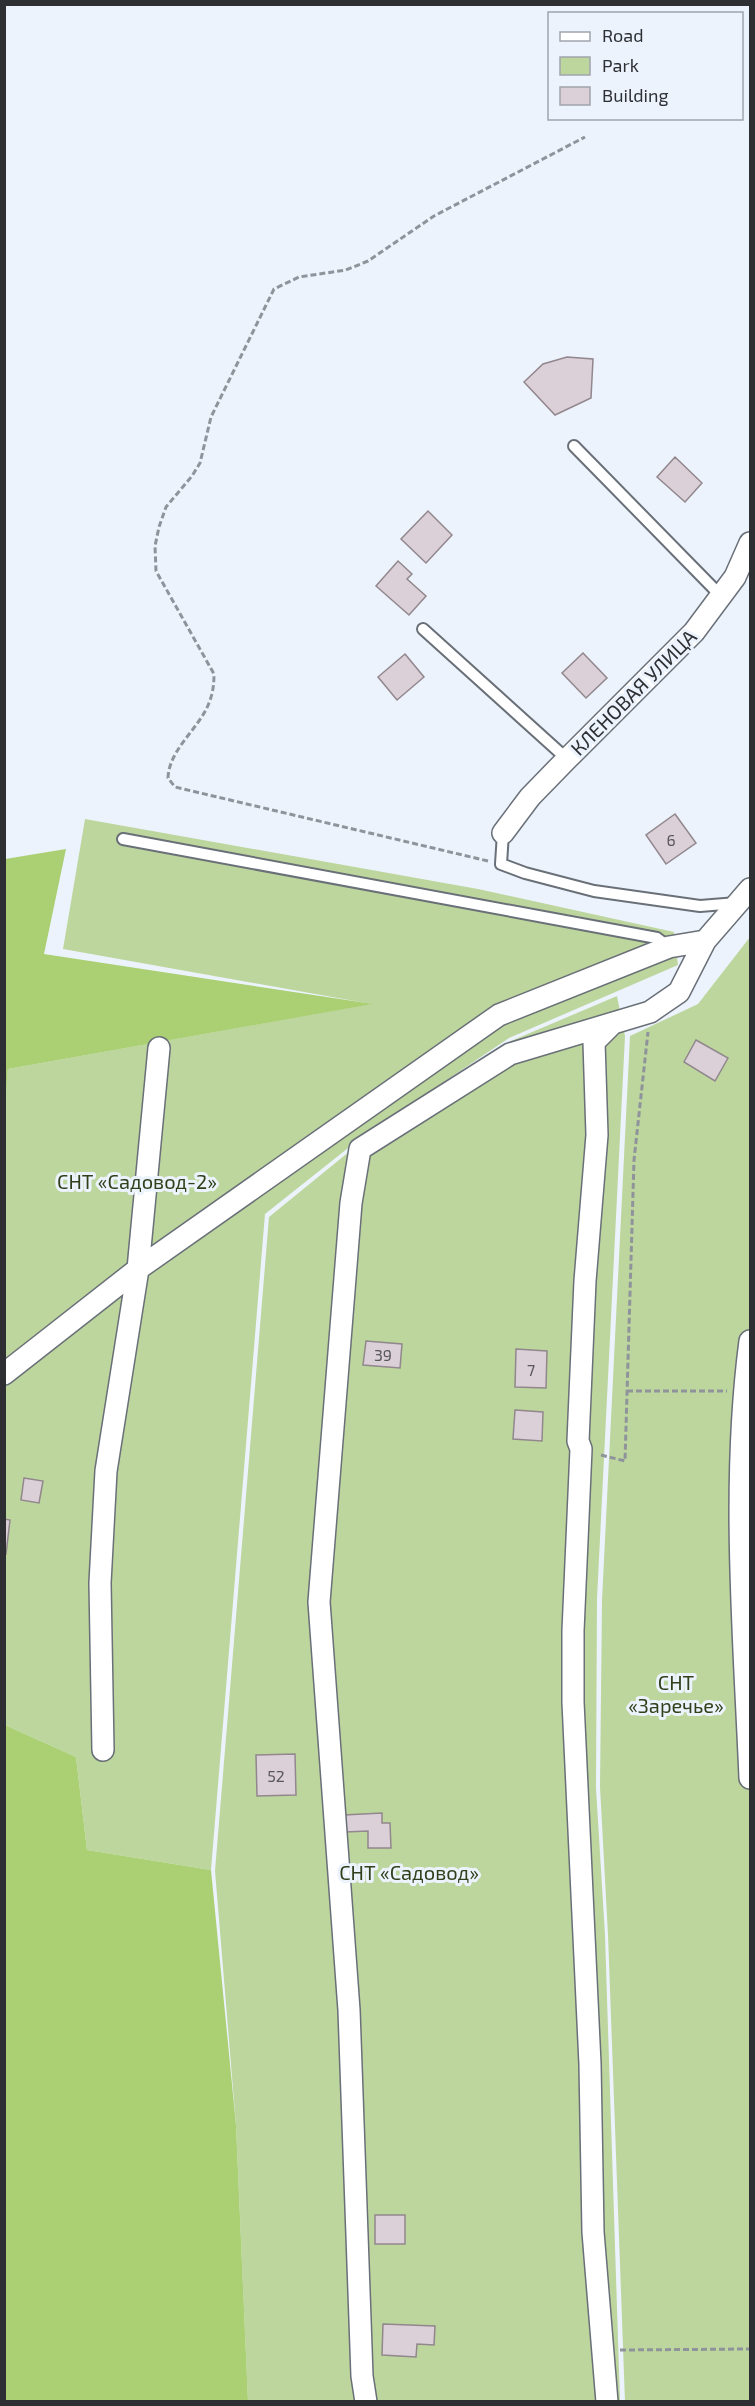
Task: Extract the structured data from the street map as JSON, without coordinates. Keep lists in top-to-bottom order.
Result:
{
  "streets": {
    "street": ["КЛЕНОВАЯ УЛИЦА"]
  },
  "parks": ["СНТ «Садовод-2»", "СНТ «Заречье»", "СНТ «Садовод»"],
  "house_numbers": [
    "6",
    "39",
    "7",
    "52"
  ],
  "legend": ["Road", "Park", "Building"]
}
